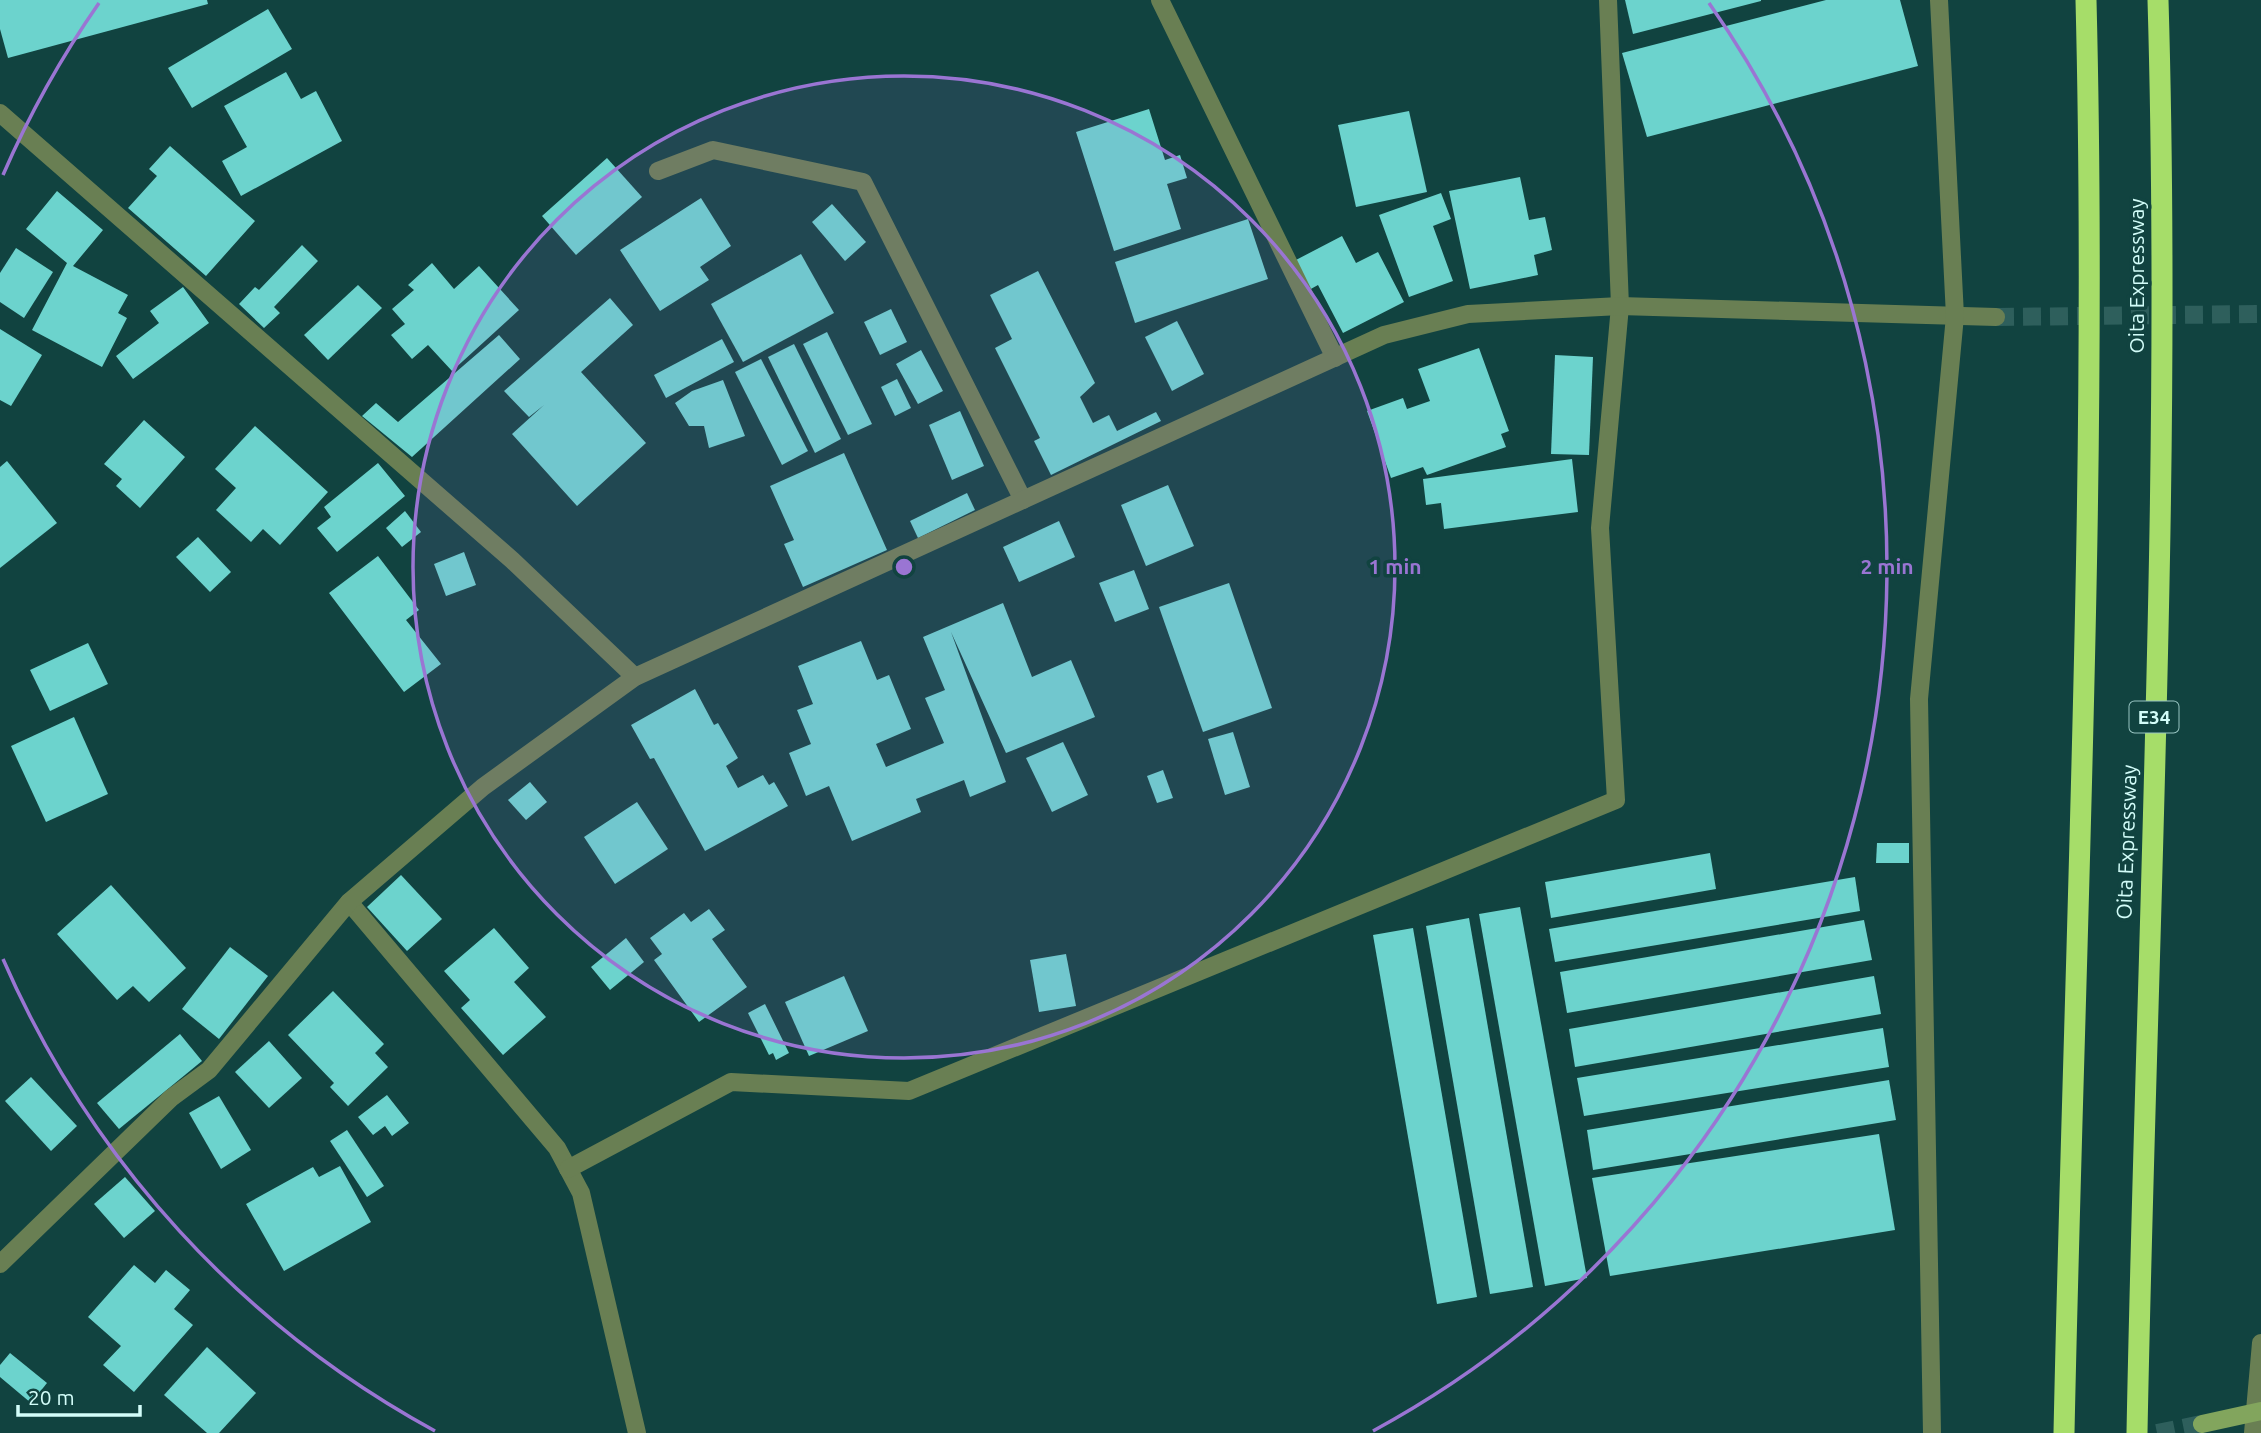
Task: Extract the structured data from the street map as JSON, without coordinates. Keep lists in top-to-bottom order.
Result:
{
  "streets": {
    "highway": ["Oita Expressway", "E34"]
  },
  "scale_bar": "20 m",
  "rings": ["1 min", "2 min"]
}
